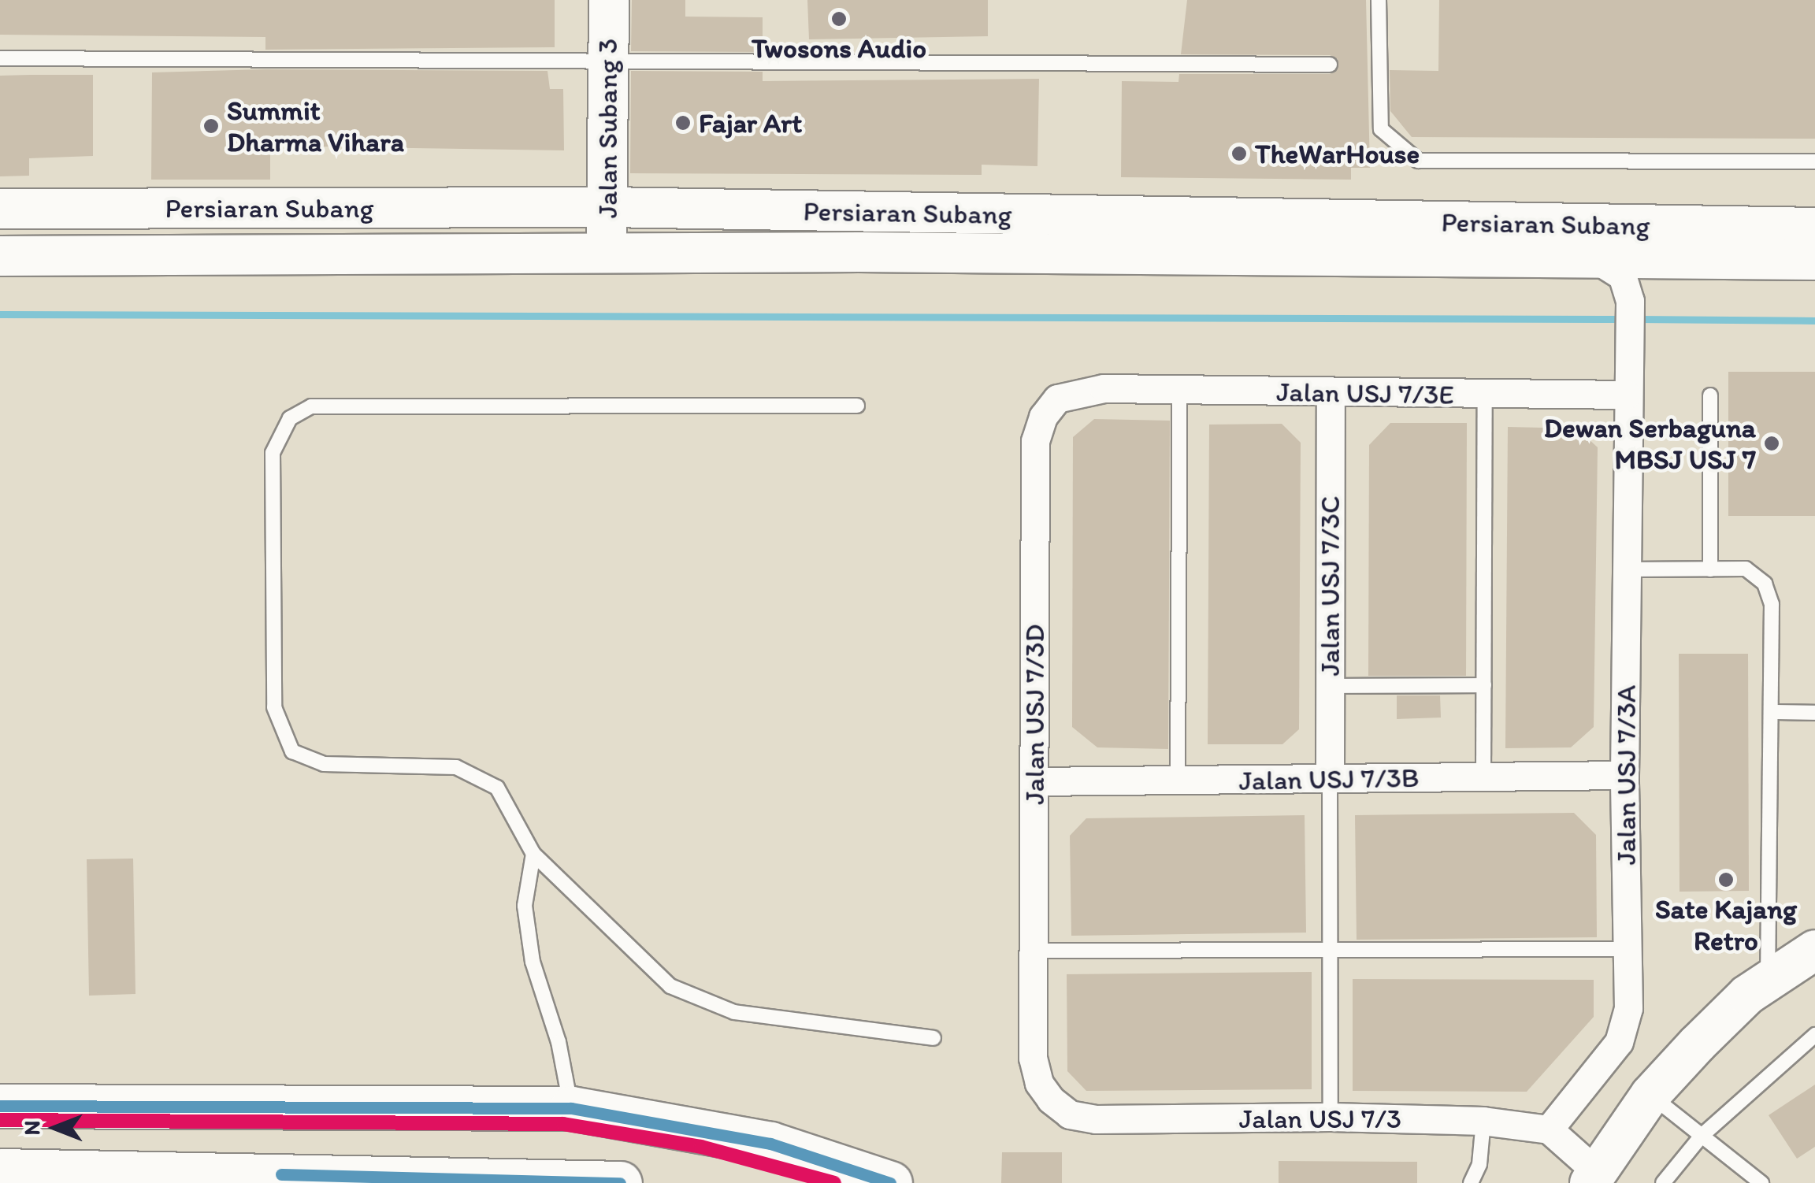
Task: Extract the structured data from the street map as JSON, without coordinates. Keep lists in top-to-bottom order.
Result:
{
  "streets": {
    "street": [
      "Jalan Subang 3",
      "Persiaran Subang",
      "Jalan USJ 7/3E",
      "Jalan USJ 7/3C",
      "Jalan USJ 7/3D",
      "Jalan USJ 7/3A",
      "Jalan USJ 7/3B",
      "Jalan USJ 7/3"
    ]
  },
  "crossings": [
    ["Jalan Subang 3", "Persiaran Subang"],
    ["Jalan USJ 7/3E", "Jalan USJ 7/3C"],
    ["Jalan USJ 7/3E", "Jalan USJ 7/3D"],
    ["Jalan USJ 7/3E", "Jalan USJ 7/3A"],
    ["Jalan USJ 7/3C", "Jalan USJ 7/3B"],
    ["Jalan USJ 7/3D", "Jalan USJ 7/3B"],
    ["Jalan USJ 7/3D", "Jalan USJ 7/3"],
    ["Jalan USJ 7/3A", "Jalan USJ 7/3B"],
    ["Jalan USJ 7/3A", "Jalan USJ 7/3"]
  ],
  "places": [
    "Twosons Audio",
    "Fajar Art",
    "Summit Dharma Vihara",
    "TheWarHouse",
    "Dewan Serbaguna MBSJ USJ 7",
    "Sate Kajang Retro"
  ],
  "north": "left"
}
